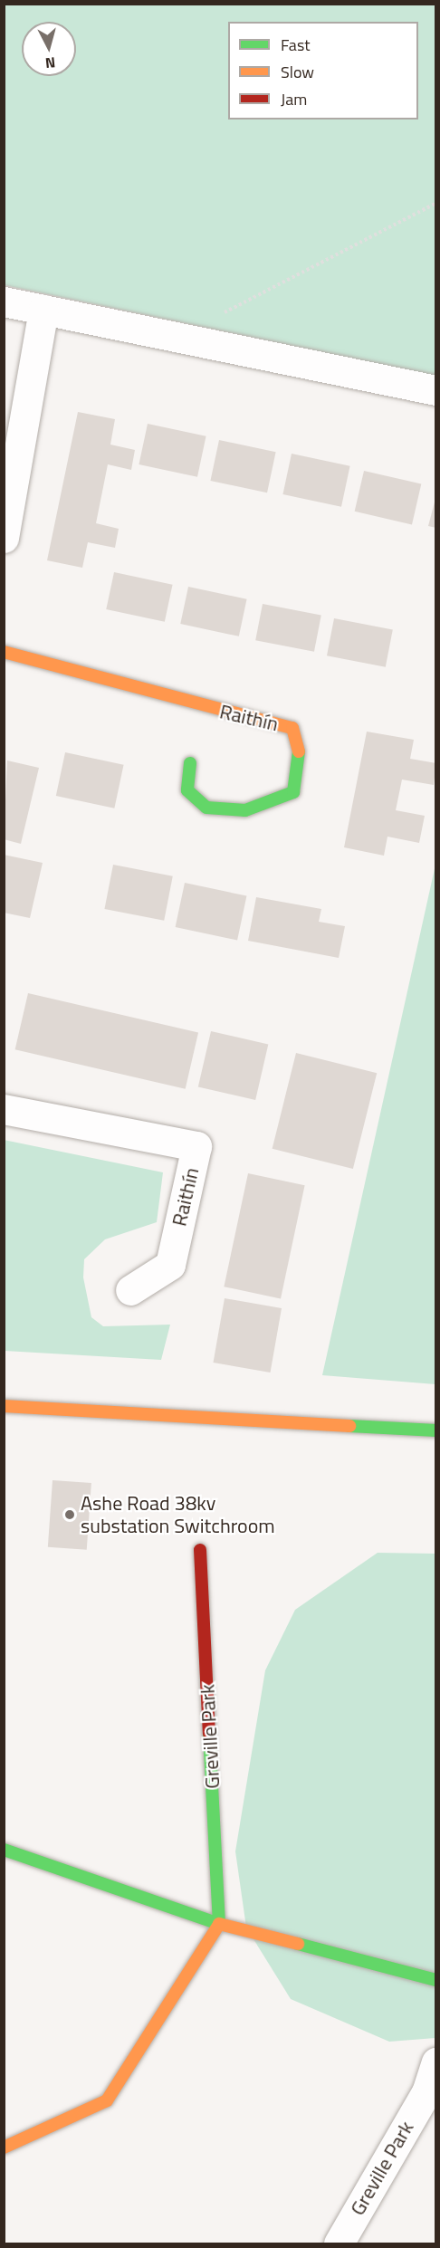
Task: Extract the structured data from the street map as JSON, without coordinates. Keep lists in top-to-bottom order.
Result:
{
  "streets": {
    "street": ["Raithín", "Greville Park"]
  },
  "places": ["Ashe Road 38kv substation Switchroom"],
  "legend": ["Fast", "Slow", "Jam"],
  "north": "bottom"
}
